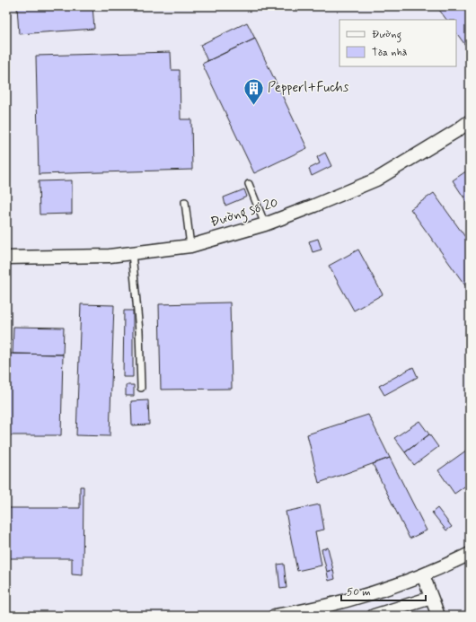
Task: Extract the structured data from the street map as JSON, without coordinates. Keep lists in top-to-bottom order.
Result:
{
  "streets": {
    "street": ["Đường số 20"]
  },
  "places": {
    "building": ["Pepperl+Fuchs"]
  },
  "legend": ["Đường", "Tòa nhà"],
  "scale_bar": "50 m"
}
